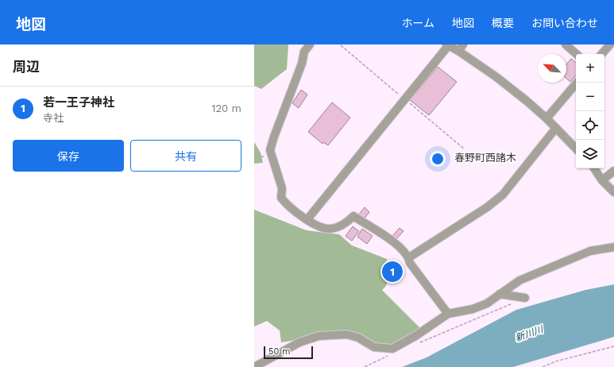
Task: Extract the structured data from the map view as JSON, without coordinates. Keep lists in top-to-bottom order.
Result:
{
  "districts": ["春野町西諸木"],
  "water": ["新川川"],
  "scale_bar": "50 m",
  "north": "top left",
  "page": {
    "header": "地図",
    "nav": [
      "ホーム",
      "地図",
      "概要",
      "お問い合わせ"
    ],
    "heading": "周辺",
    "map_buttons": ["+", "−"],
    "list": [
      {
        "mark": "1",
        "name": "若一王子神社",
        "note": "寺社",
        "value": "120 m"
      }
    ],
    "buttons": ["保存", "共有"],
    "pins": "1",
    "scale": "50 m"
  }
}
